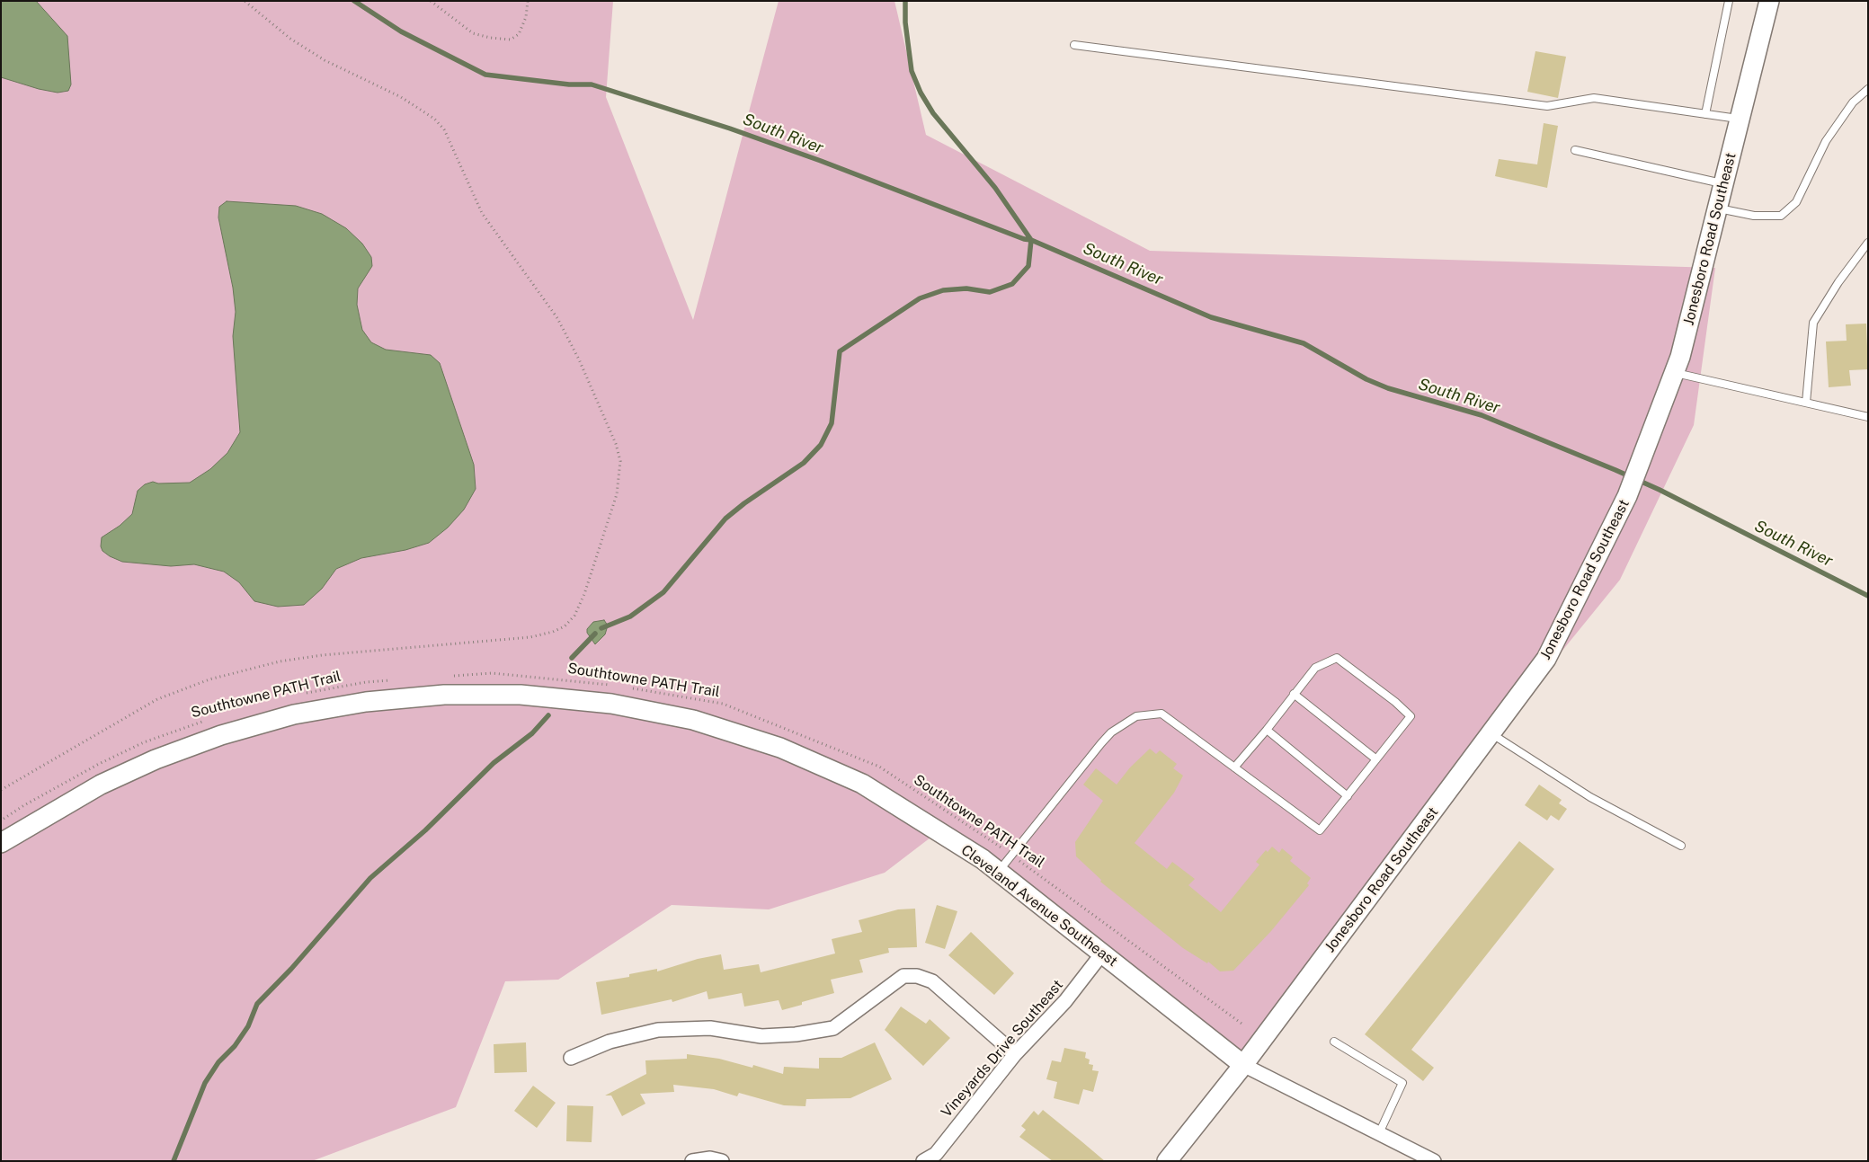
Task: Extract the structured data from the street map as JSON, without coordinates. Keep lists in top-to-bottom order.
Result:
{
  "streets": {
    "main road": ["Jonesboro Road Southeast", "Cleveland Avenue Southeast"],
    "street": ["Vineyards Drive Southeast"],
    "path": ["Southtowne PATH Trail"]
  },
  "crossings": [
    ["Jonesboro Road Southeast", "Cleveland Avenue Southeast"],
    ["Cleveland Avenue Southeast", "Vineyards Drive Southeast"]
  ],
  "water": ["South River"]
}
